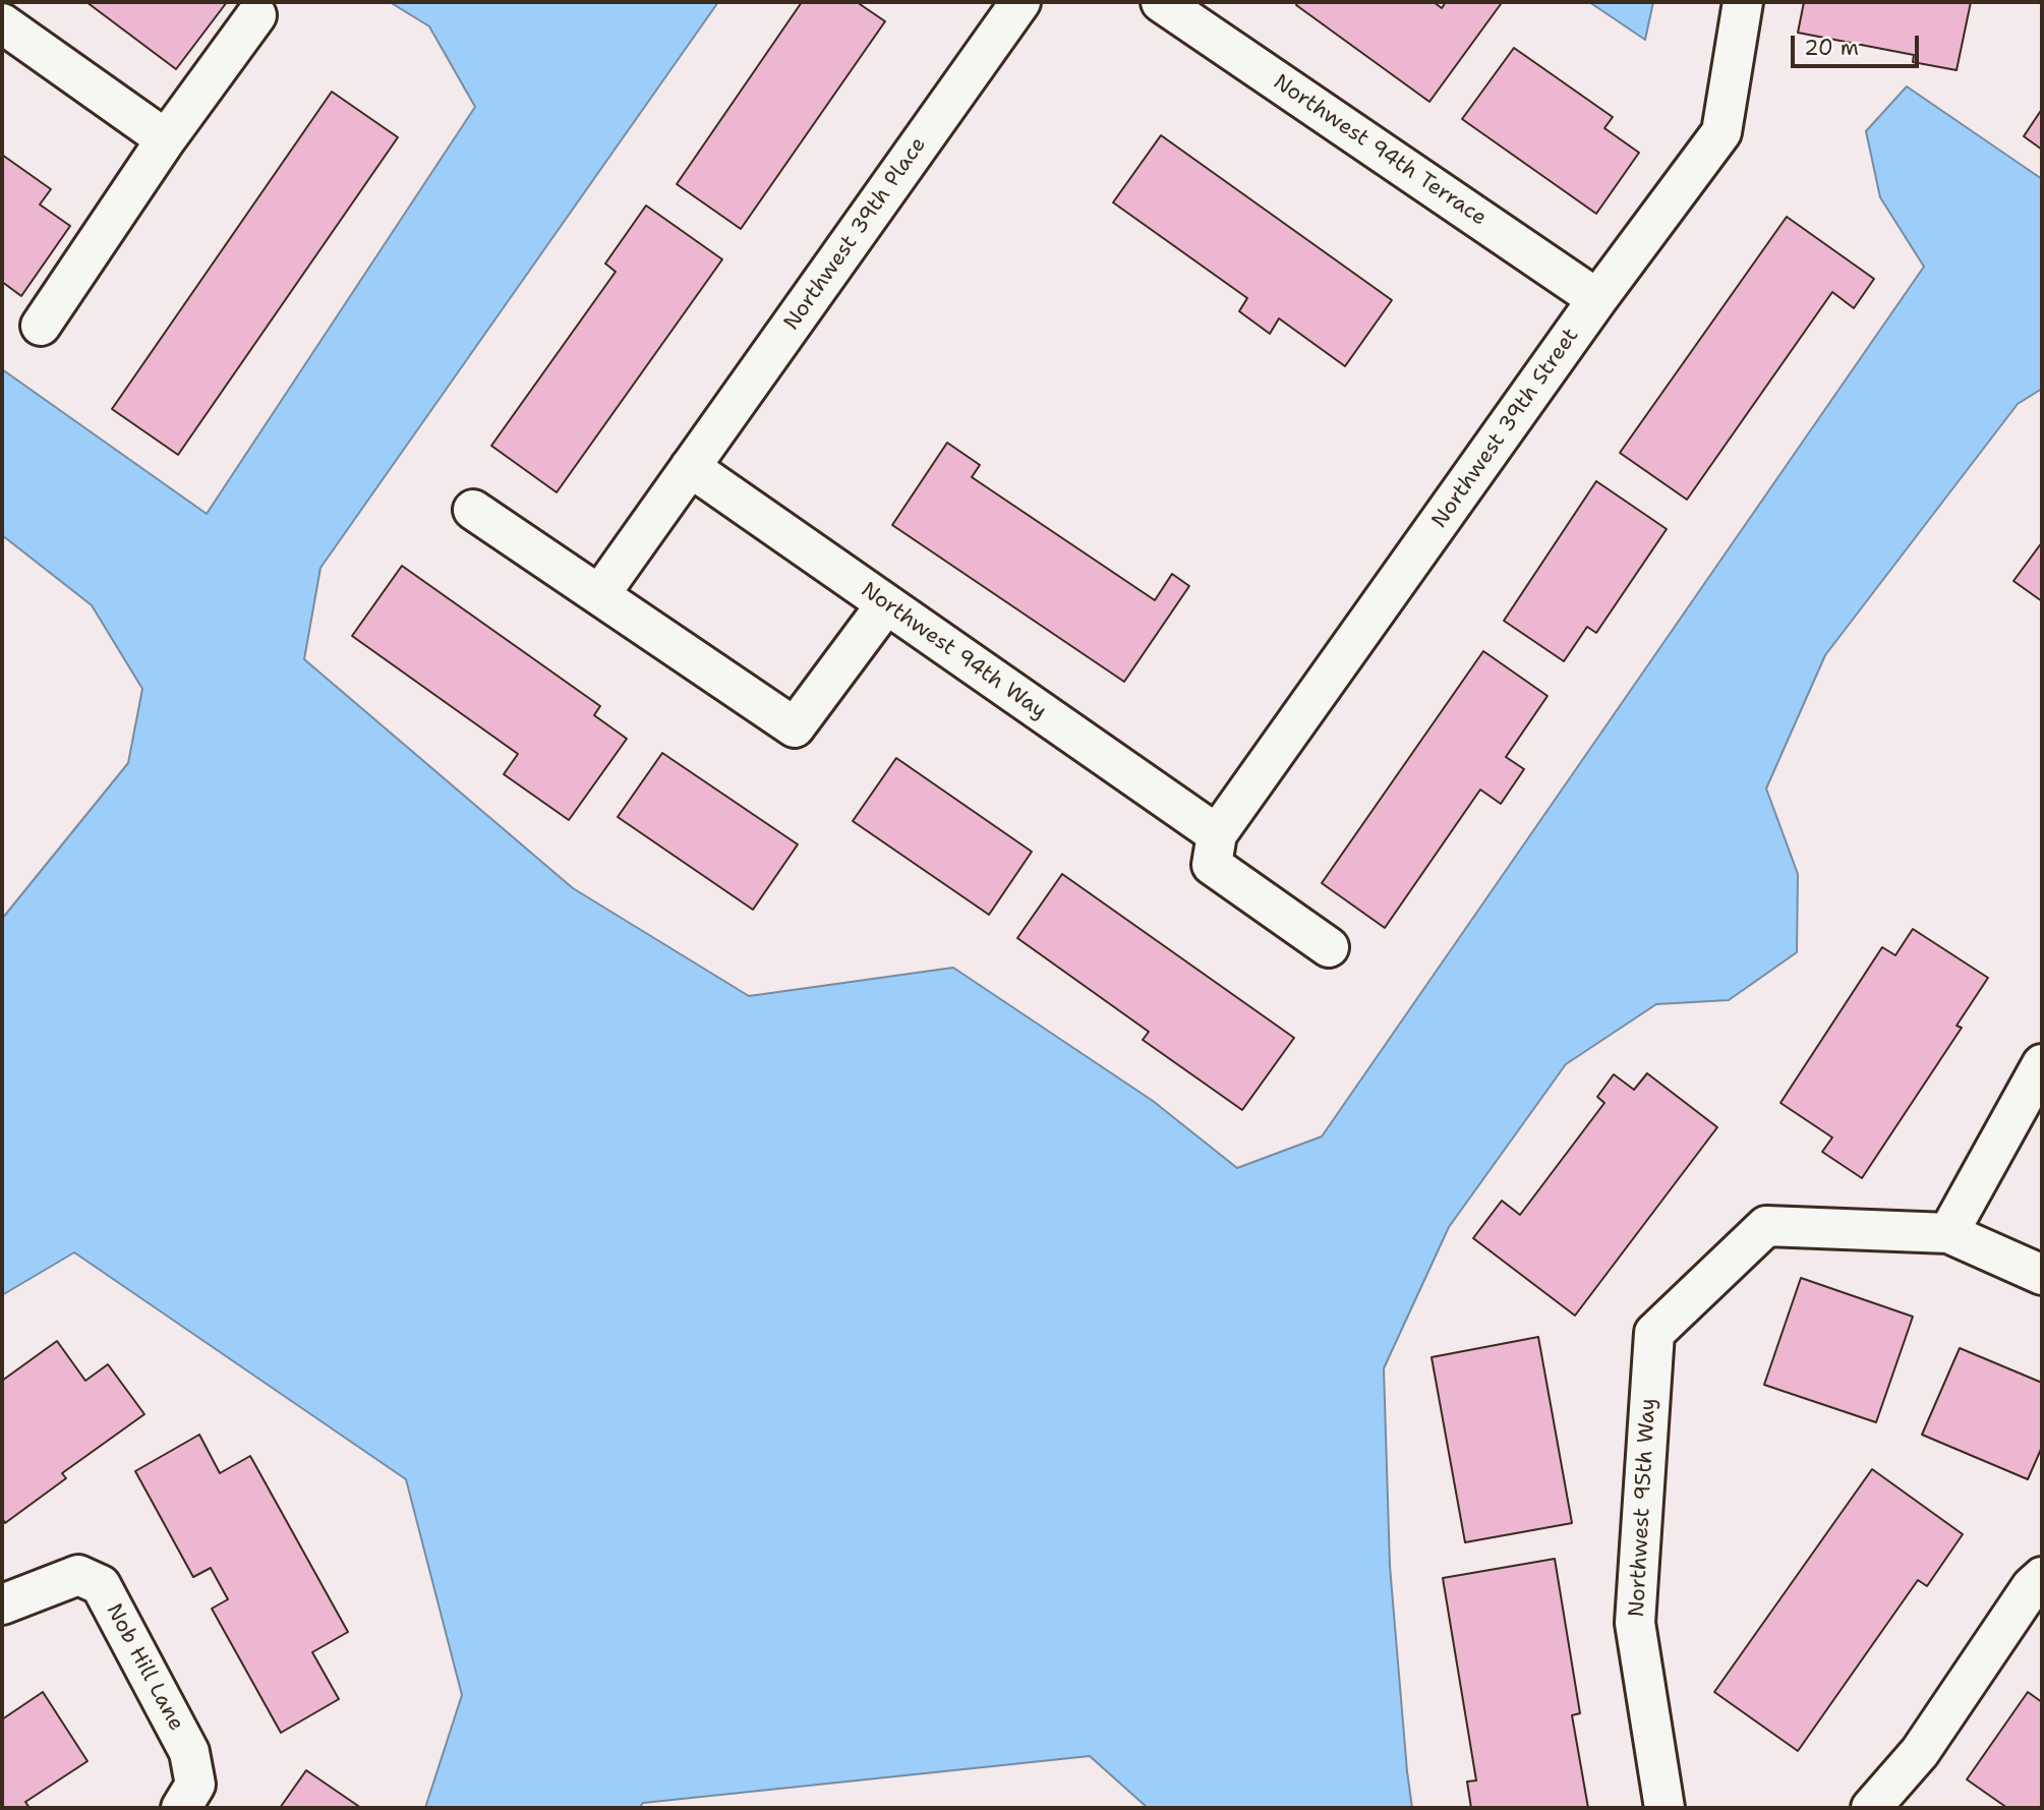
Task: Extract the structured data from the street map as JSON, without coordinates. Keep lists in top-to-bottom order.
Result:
{
  "streets": {
    "street": [
      "Northwest 94th Terrace",
      "Northwest 39th Place",
      "Northwest 39th Street",
      "Northwest 94th Way",
      "Northwest 95th Way",
      "Nob Hill Lane"
    ]
  },
  "crossings": [
    ["Northwest 94th Terrace", "Northwest 39th Street"],
    ["Northwest 39th Place", "Northwest 94th Way"],
    ["Northwest 39th Street", "Northwest 94th Way"]
  ],
  "scale_bar": "20 m"
}
